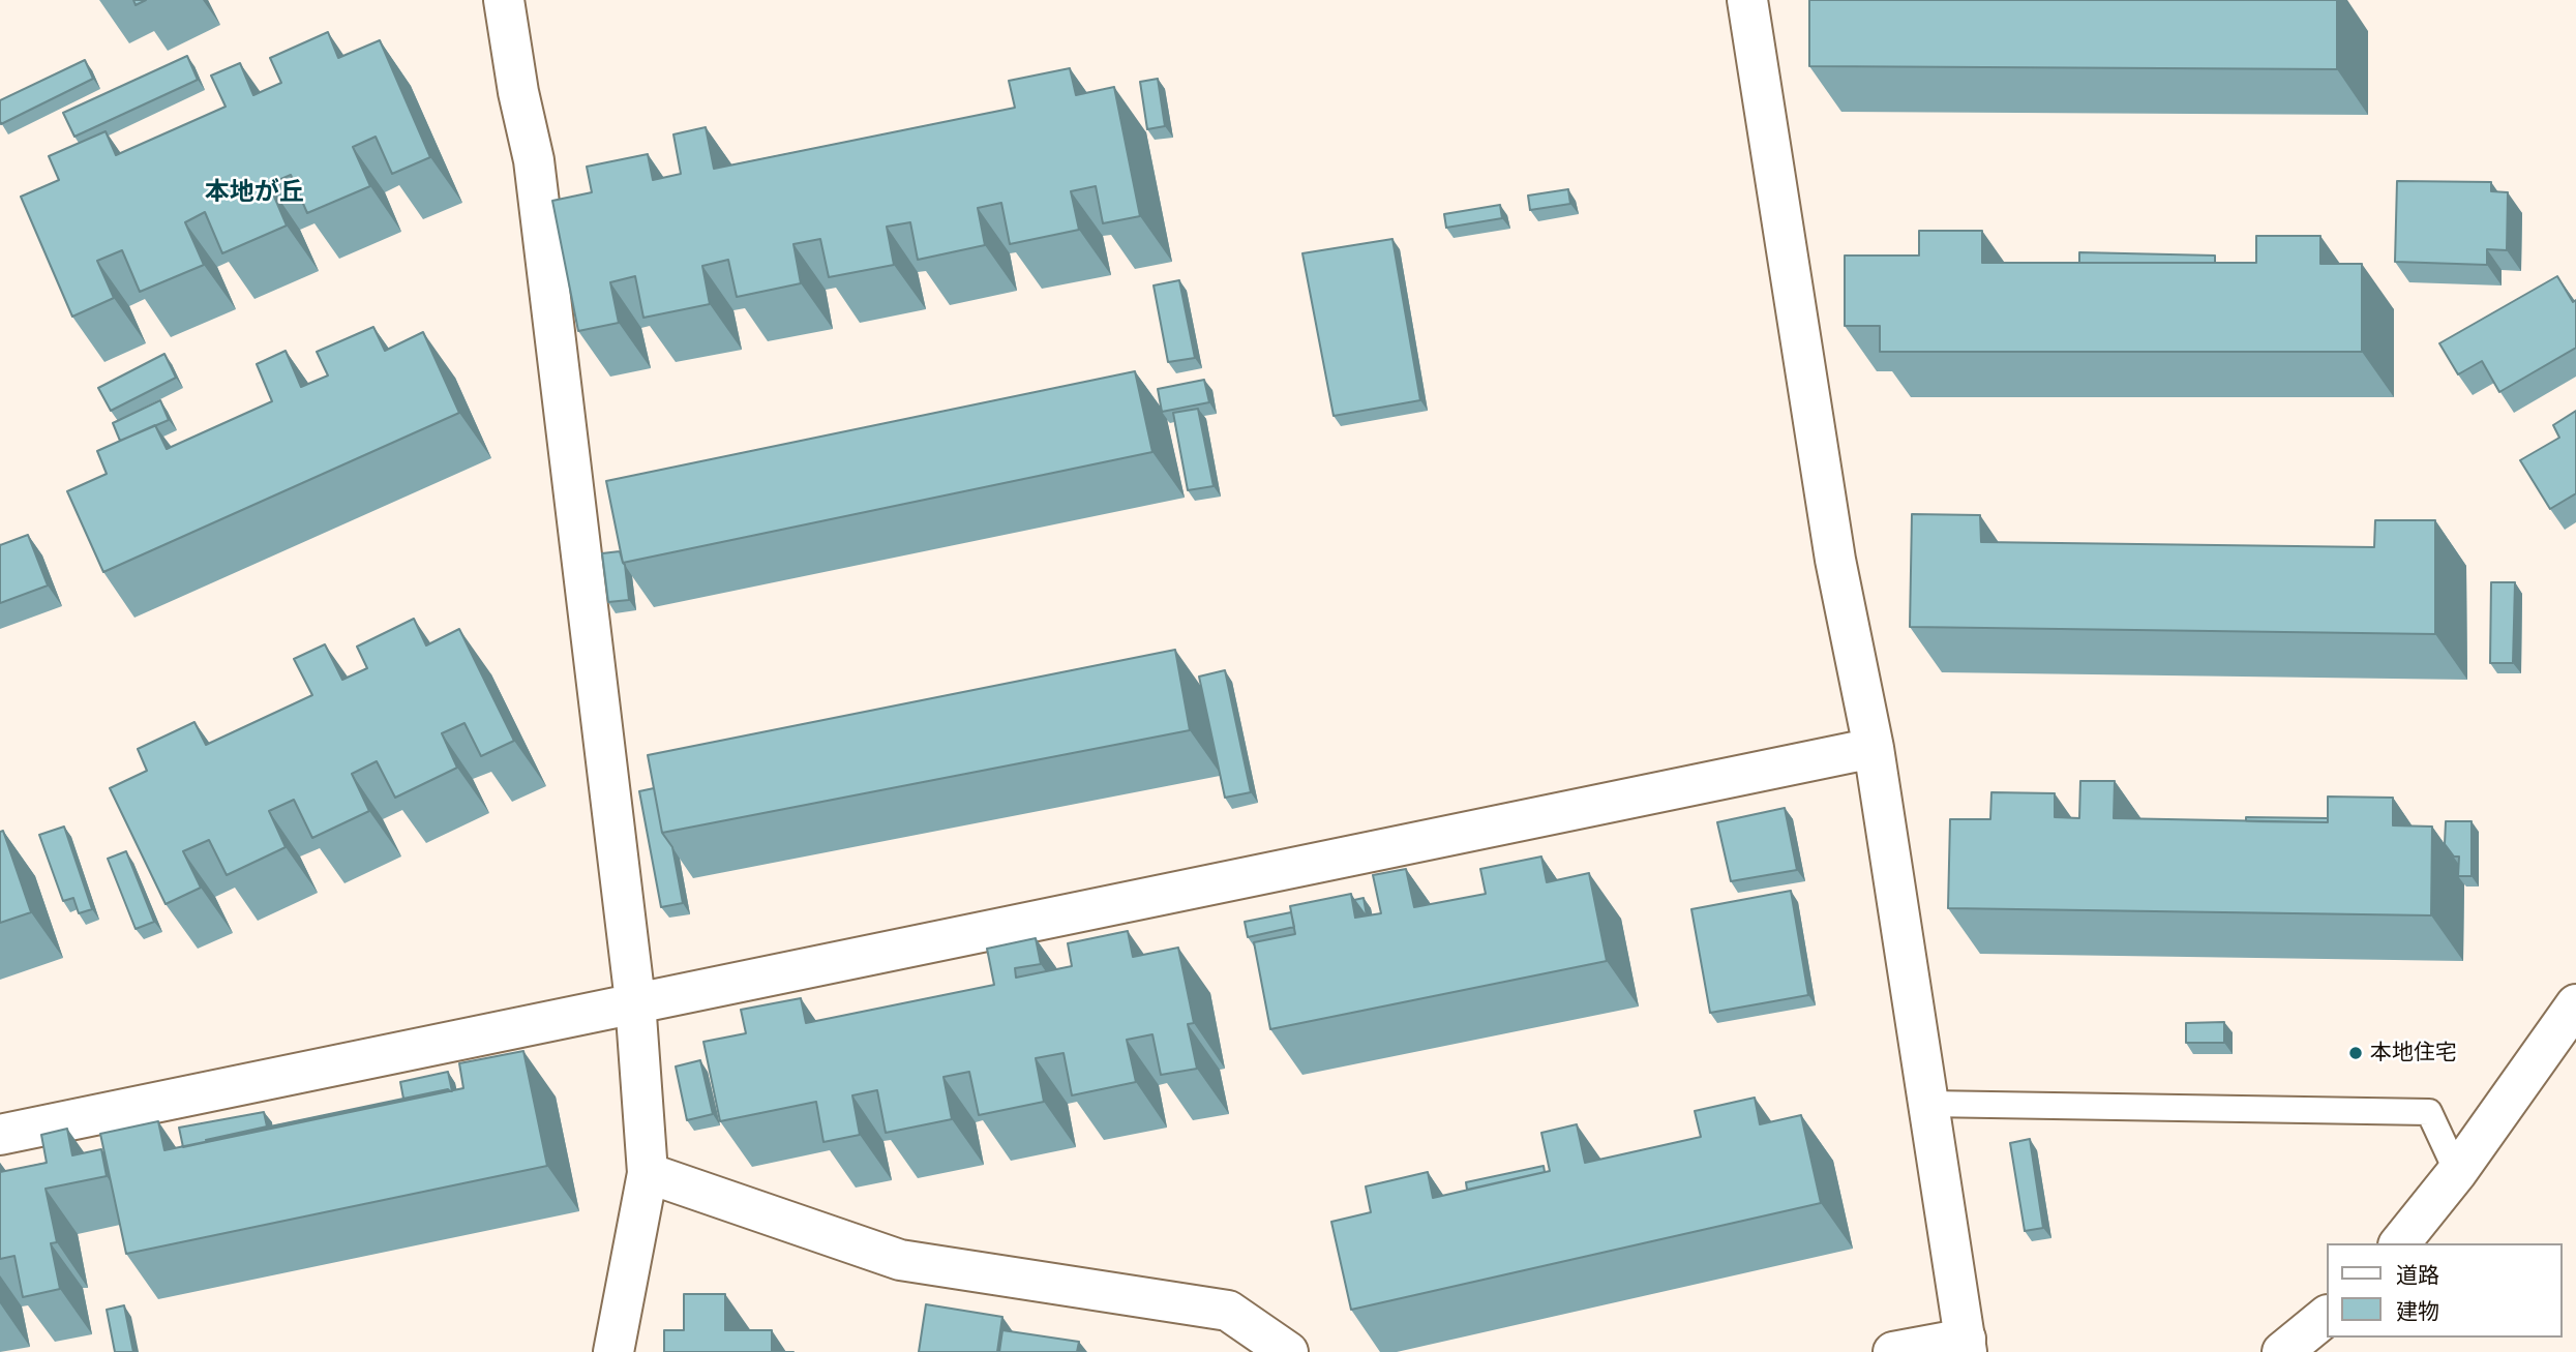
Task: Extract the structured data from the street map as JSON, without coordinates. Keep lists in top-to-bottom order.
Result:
{
  "districts": ["本地が丘"],
  "places": ["本地住宅"],
  "legend": ["道路", "建物"]
}
